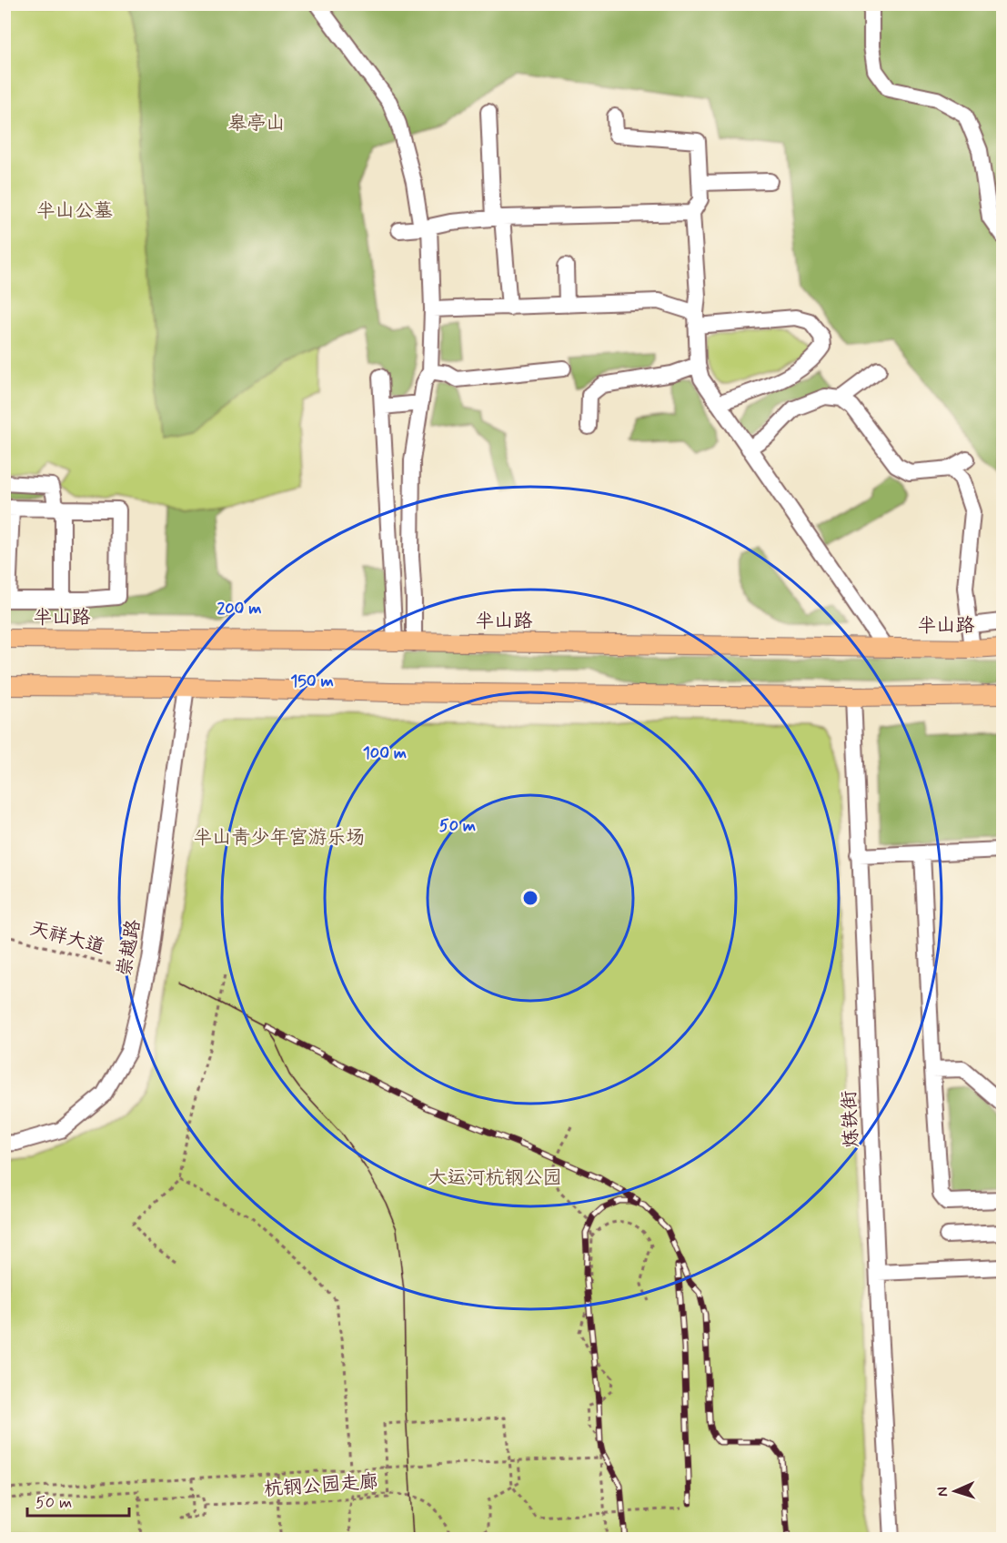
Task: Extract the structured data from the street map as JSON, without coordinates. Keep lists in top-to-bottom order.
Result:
{
  "streets": {
    "main road": ["半山路"],
    "street": ["崇越路", "炼铁街"],
    "path": ["天祥大道", "杭钢公园走廊"]
  },
  "parks": [
    "皋亭山",
    "半山公墓",
    "半山青少年宫游乐场",
    "大运河杭钢公园"
  ],
  "scale_bar": "50 m",
  "north": "left",
  "rings": [
    "200 m",
    "150 m",
    "100 m",
    "50 m"
  ]
}
